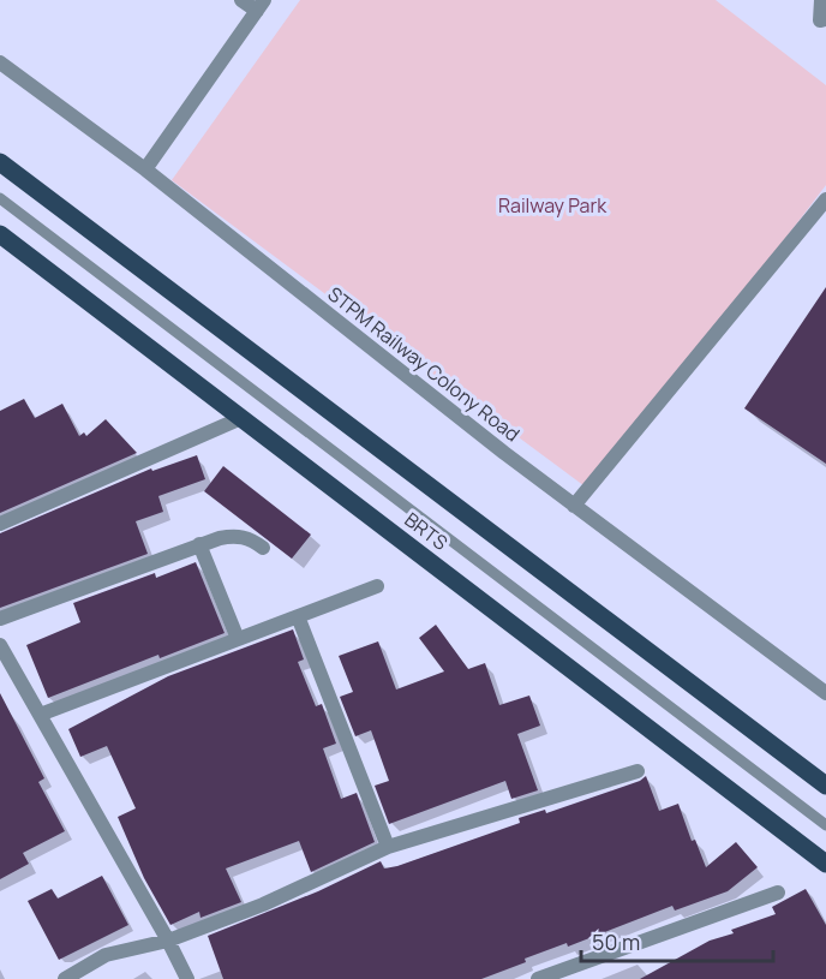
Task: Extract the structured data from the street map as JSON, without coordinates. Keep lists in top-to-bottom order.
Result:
{
  "streets": {
    "main road": ["BRTS"],
    "street": ["STPM Railway Colony Road"]
  },
  "parks": ["Railway Park"],
  "scale_bar": "50 m"
}
